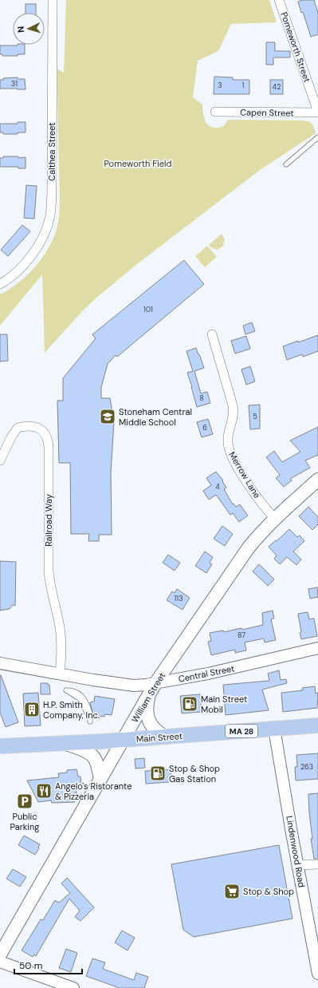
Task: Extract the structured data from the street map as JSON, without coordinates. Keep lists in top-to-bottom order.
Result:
{
  "streets": {
    "main road": ["William Street", "MA 28", "Main Street"],
    "street": [
      "Pomeworth Street",
      "Capen Street",
      "Calthea Street",
      "Merrow Lane",
      "Railroad Way",
      "Central Street",
      "Lindenwood Road"
    ]
  },
  "crossings": [
    ["Pomeworth Street", "Capen Street"],
    ["Merrow Lane", "William Street"],
    ["Railroad Way", "Central Street"],
    ["Central Street", "William Street"],
    ["William Street", "Main Street"],
    ["Main Street", "Lindenwood Road"]
  ],
  "parks": ["Pomeworth Field"],
  "places": {
    "school or university": ["Stoneham Central Middle School"],
    "fuel station": ["Main Street Mobil", "Stop & Shop Gas Station"],
    "building": ["H.P. Smith Company, Inc."],
    "restaurant": ["Angelo's Ristorante & Pizzeria"],
    "parking": ["Public Parking"],
    "supermarket": ["Stop & Shop"]
  },
  "house_numbers": [
    "31",
    "3",
    "1",
    "42",
    "101",
    "8",
    "5",
    "6",
    "4",
    "113",
    "87",
    "263"
  ],
  "scale_bar": "50 m",
  "north": "left"
}
